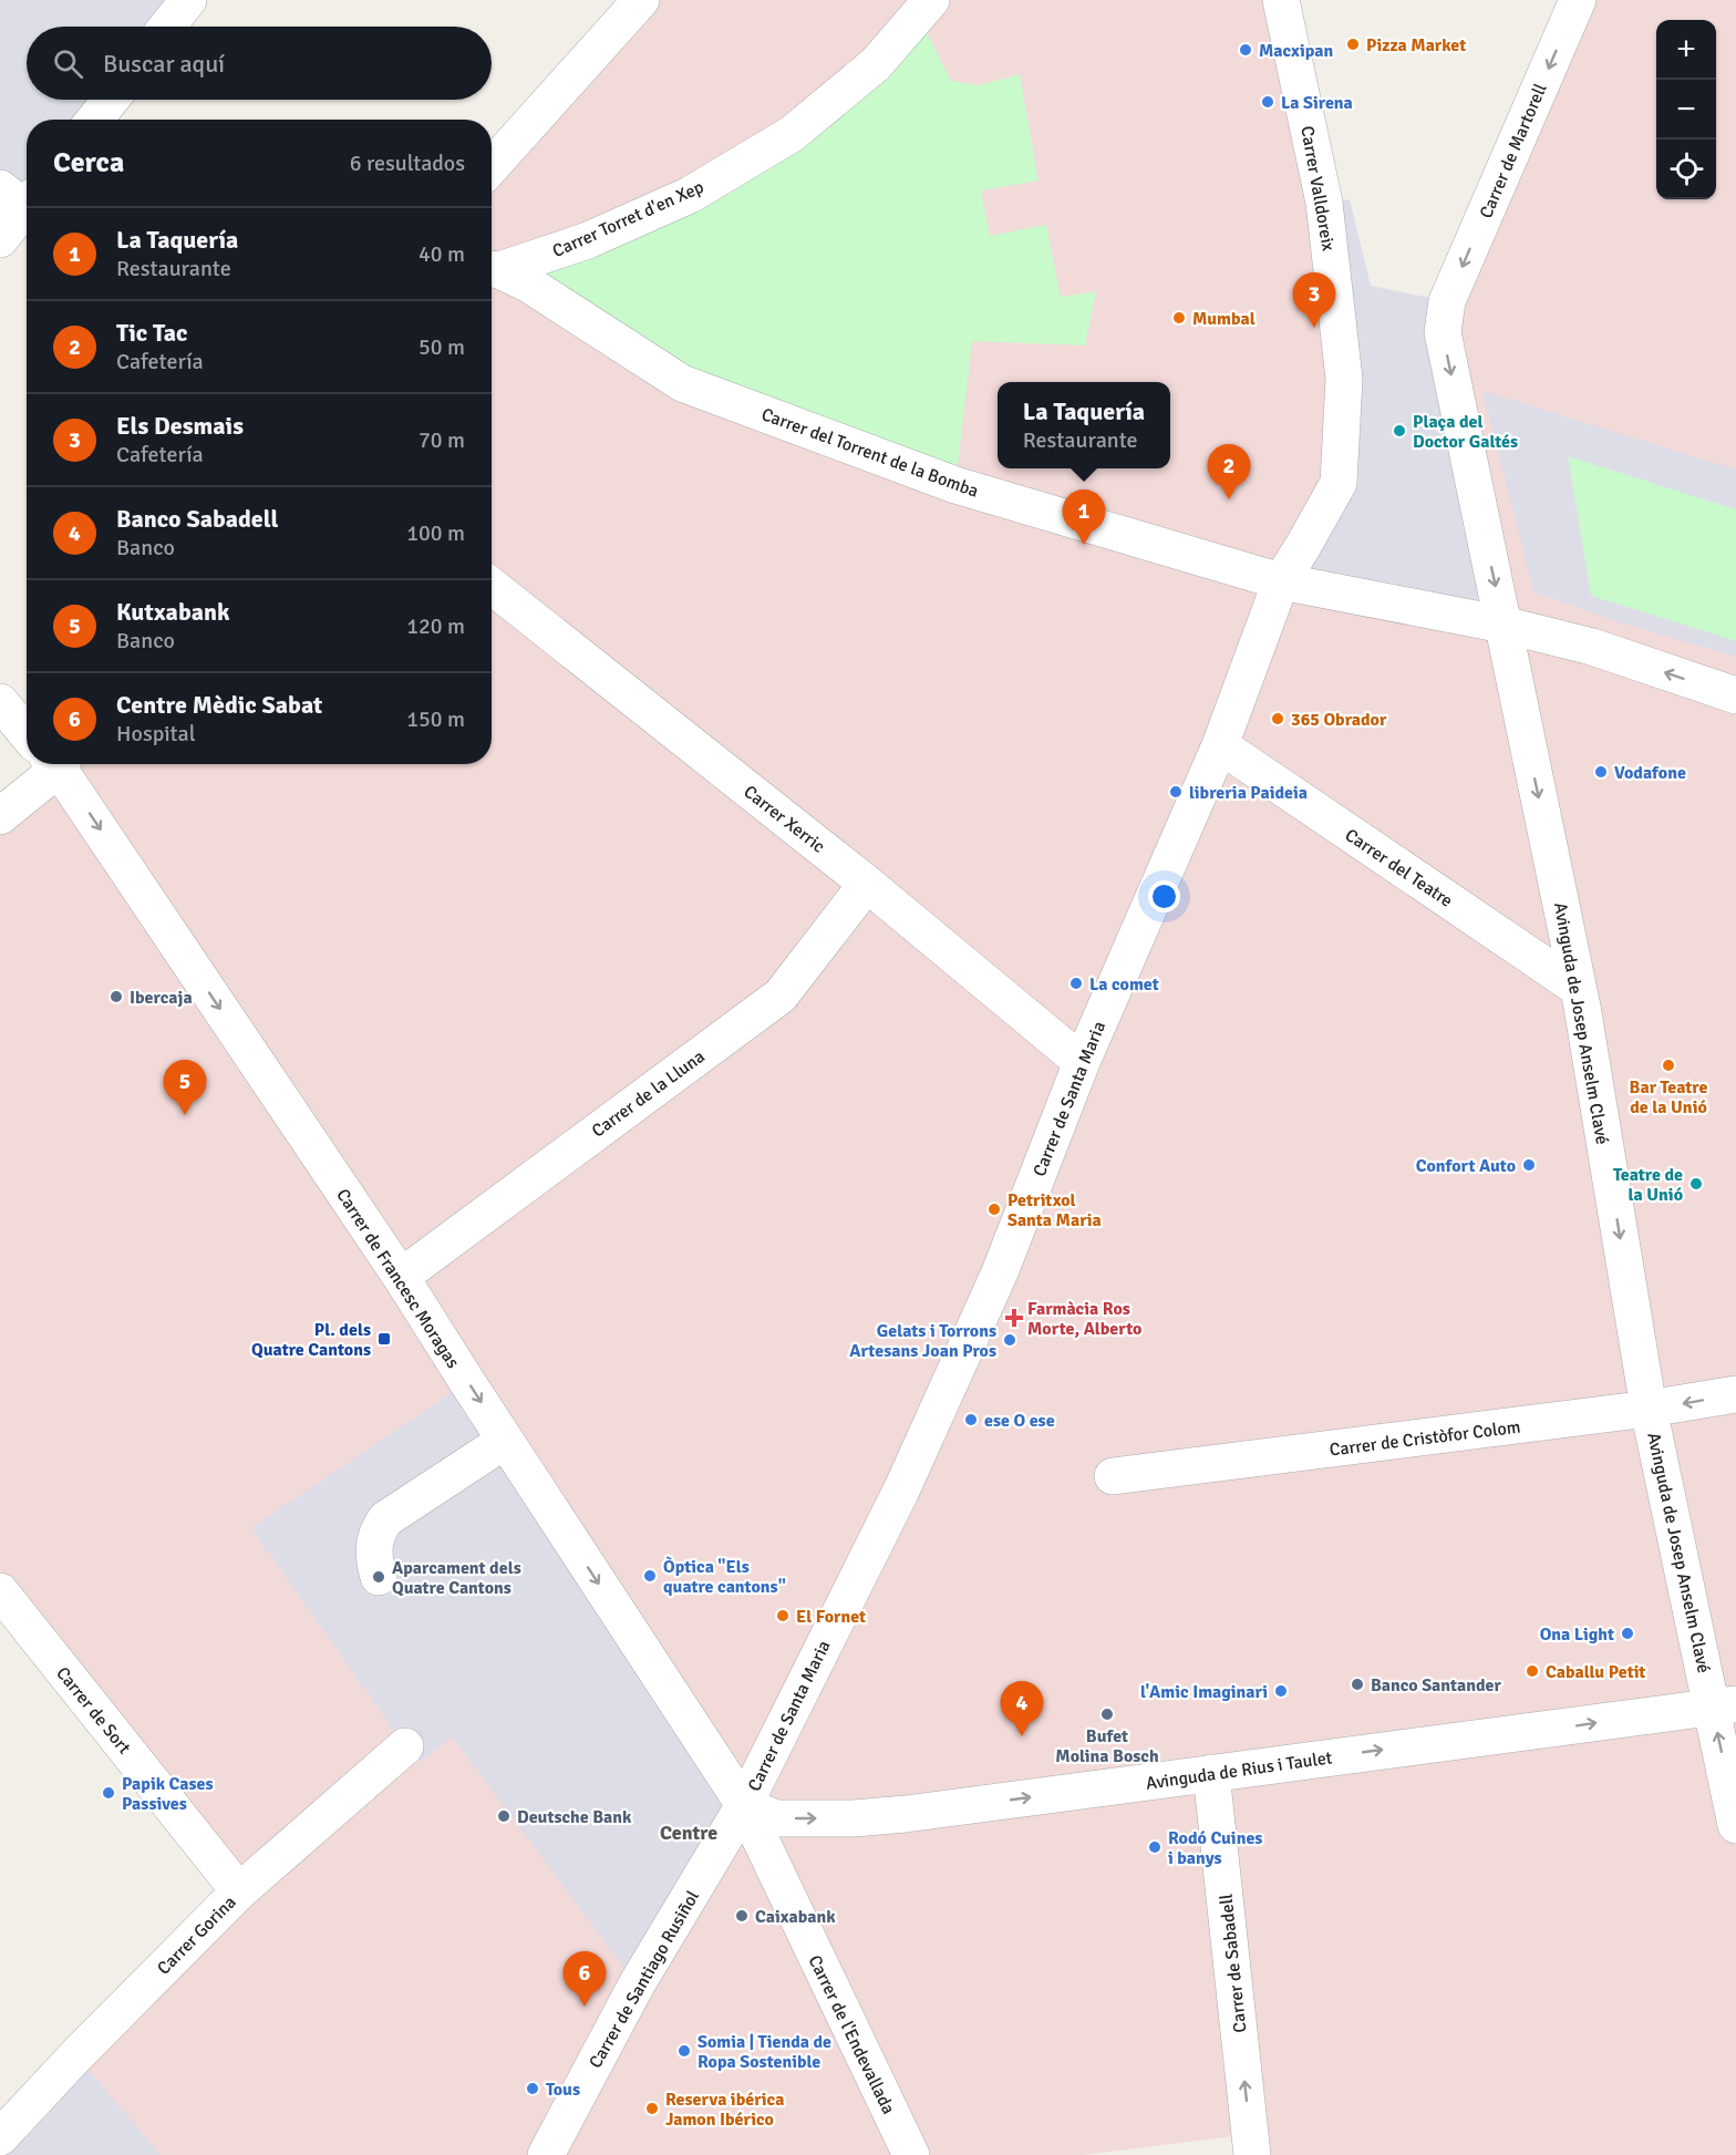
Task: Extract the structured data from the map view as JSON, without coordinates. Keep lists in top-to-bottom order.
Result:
{
  "streets": {
    "street": [
      "Carrer de Martorell",
      "Carrer Valldoreix",
      "Carrer Torret d'en Xep",
      "Carrer del Torrent de la Bomba",
      "Carrer Xerric",
      "Carrer del Teatre",
      "Avinguda de Josep Anselm Clavé",
      "Carrer de la Lluna",
      "Carrer de Santa Maria",
      "Carrer de Francesc Moragas",
      "Carrer de Cristòfor Colom",
      "Carrer de Sort",
      "Avinguda de Rius i Taulet",
      "Carrer Gorina",
      "Carrer de Sabadell",
      "Carrer de Santiago Rusiñol",
      "Carrer de l'Endevallada"
    ]
  },
  "crossings": [
    ["Carrer de Martorell", "Avinguda de Josep Anselm Clavé"],
    ["Carrer Valldoreix", "Carrer de Santa Maria"],
    ["Carrer Torret d'en Xep", "Carrer del Torrent de la Bomba"],
    ["Carrer del Torrent de la Bomba", "Avinguda de Josep Anselm Clavé"],
    ["Carrer del Torrent de la Bomba", "Carrer de Santa Maria"],
    ["Carrer Xerric", "Carrer de la Lluna"],
    ["Carrer Xerric", "Carrer de Santa Maria"],
    ["Carrer del Teatre", "Avinguda de Josep Anselm Clavé"],
    ["Carrer del Teatre", "Carrer de Santa Maria"],
    ["Avinguda de Josep Anselm Clavé", "Carrer de Cristòfor Colom"],
    ["Avinguda de Josep Anselm Clavé", "Avinguda de Rius i Taulet"],
    ["Carrer de la Lluna", "Carrer de Francesc Moragas"],
    ["Carrer de Santa Maria", "Carrer de Francesc Moragas"],
    ["Carrer de Santa Maria", "Avinguda de Rius i Taulet"],
    ["Carrer de Santa Maria", "Carrer de Santiago Rusiñol"],
    ["Carrer de Santa Maria", "Carrer de l'Endevallada"],
    ["Carrer de Francesc Moragas", "Avinguda de Rius i Taulet"],
    ["Carrer de Francesc Moragas", "Carrer de Santiago Rusiñol"],
    ["Carrer de Francesc Moragas", "Carrer de l'Endevallada"],
    ["Carrer de Sort", "Carrer Gorina"],
    ["Avinguda de Rius i Taulet", "Carrer de Sabadell"],
    ["Avinguda de Rius i Taulet", "Carrer de Santiago Rusiñol"],
    ["Avinguda de Rius i Taulet", "Carrer de l'Endevallada"],
    ["Carrer de Santiago Rusiñol", "Carrer de l'Endevallada"]
  ],
  "one_way": [
    "Carrer de Martorell",
    "Avinguda de Josep Anselm Clavé",
    "Carrer de Francesc Moragas",
    "Avinguda de Rius i Taulet",
    "Carrer de Sabadell"
  ],
  "districts": ["Centre"],
  "places": {
    "other": [
      "Pizza Market",
      "Macxipan",
      "La Sirena",
      "Mumbal",
      "Plaça del Doctor Galtés",
      "365 Obrador",
      "Vodafone",
      "libreria Paideia",
      "La comet",
      "Ibercaja",
      "Bar Teatre de la Unió",
      "Confort Auto",
      "Teatre de la Unió",
      "Petritxol Santa Maria",
      "Gelats i Torrons Artesans Joan Pros",
      "ese O ese",
      "Òptica \"Els quatre cantons\"",
      "Aparcament dels Quatre Cantons",
      "El Fornet",
      "Ona Light",
      "Caballu Petit",
      "Banco Santander",
      "l'Amic Imaginari",
      "Bufet Molina Bosch",
      "Papik Cases Passives",
      "Deutsche Bank",
      "Rodó Cuines i banys",
      "Caixabank",
      "Somia | Tienda de Ropa Sostenible",
      "Tous",
      "Reserva ibérica Jamon Ibérico"
    ],
    "health": ["Farmàcia Ros Morte, Alberto"],
    "transit": ["Pl. dels Quatre Cantons"]
  },
  "page": {
    "map_buttons": ["+", "−"],
    "search": "Buscar aquí",
    "heading": ["Cerca", "6 resultados"],
    "list": [
      {
        "mark": "1",
        "name": "La Taquería",
        "note": "Restaurante",
        "value": "40 m"
      },
      {
        "mark": "2",
        "name": "Tic Tac",
        "note": "Cafetería",
        "value": "50 m"
      },
      {
        "mark": "3",
        "name": "Els Desmais",
        "note": "Cafetería",
        "value": "70 m"
      },
      {
        "mark": "4",
        "name": "Banco Sabadell",
        "note": "Banco",
        "value": "100 m"
      },
      {
        "mark": "5",
        "name": "Kutxabank",
        "note": "Banco",
        "value": "120 m"
      },
      {
        "mark": "6",
        "name": "Centre Mèdic Sabat",
        "note": "Hospital",
        "value": "150 m"
      }
    ],
    "pins": [
      "3",
      "2",
      "1",
      "5",
      "4",
      "6"
    ],
    "popup": ["La Taquería", "Restaurante"]
  }
}
